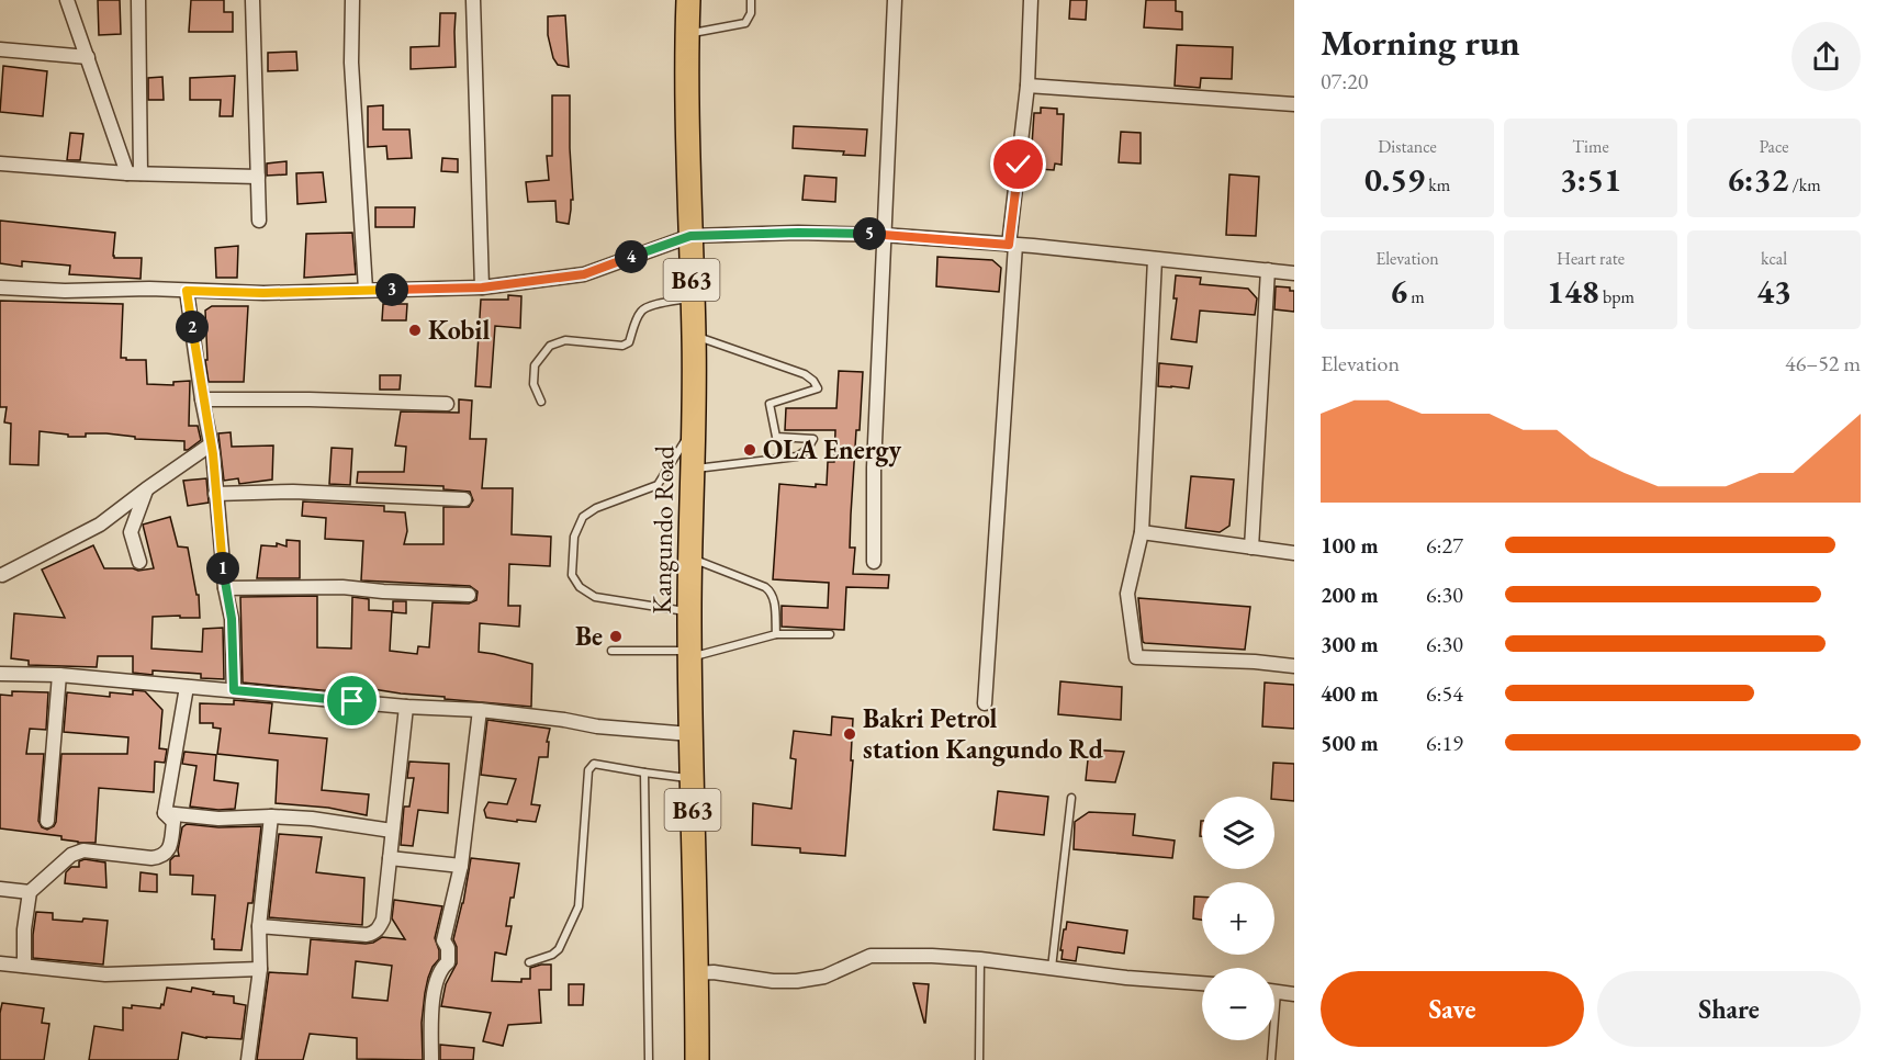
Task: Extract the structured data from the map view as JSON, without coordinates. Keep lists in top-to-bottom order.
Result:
{
  "streets": {
    "highway": ["B63", "Kangundo Road"]
  },
  "places": [
    "Kobil",
    "OLA Energy",
    "Be",
    "Bakri Petrol station Kangundo Rd"
  ],
  "page": {
    "heading": ["Morning run", "07:20"],
    "stats": [
      ["Distance", "0.59 km"],
      ["Time", "3:51"],
      ["Pace", "6:32 /km"],
      ["Elevation", "6 m"],
      ["Heart rate", "148 bpm"],
      ["kcal", "43"]
    ],
    "pins": [
      "5",
      "4",
      "3",
      "2",
      "1"
    ],
    "chart": ["Elevation", "46–52 m"],
    "list": [
      {
        "name": "100 m",
        "note": "6:27"
      },
      {
        "name": "200 m",
        "note": "6:30"
      },
      {
        "name": "300 m",
        "note": "6:30"
      },
      {
        "name": "400 m",
        "note": "6:54"
      },
      {
        "name": "500 m",
        "note": "6:19"
      }
    ],
    "map_buttons": ["+", "−"],
    "buttons": ["Save", "Share"]
  }
}
